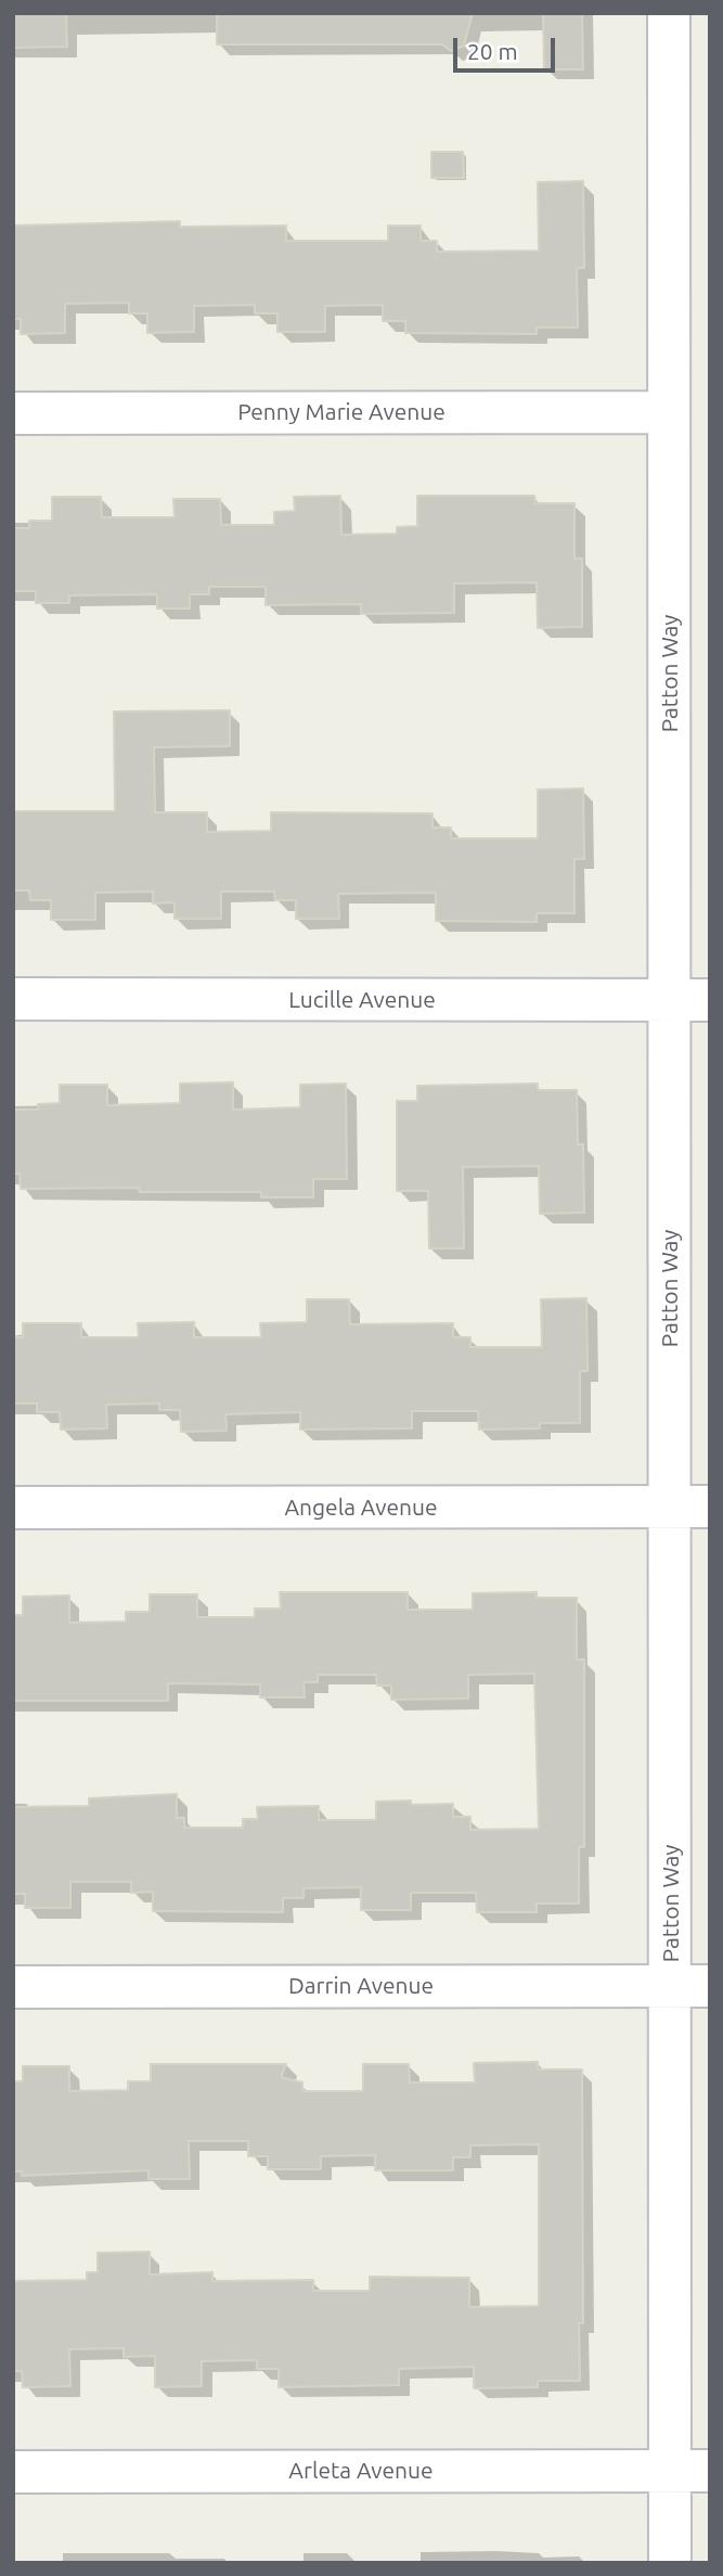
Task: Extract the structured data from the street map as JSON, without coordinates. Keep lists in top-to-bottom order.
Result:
{
  "streets": {
    "street": [
      "Penny Marie Avenue",
      "Patton Way",
      "Lucille Avenue",
      "Angela Avenue",
      "Darrin Avenue",
      "Arleta Avenue"
    ]
  },
  "crossings": [
    ["Penny Marie Avenue", "Patton Way"],
    ["Patton Way", "Lucille Avenue"],
    ["Patton Way", "Angela Avenue"],
    ["Patton Way", "Darrin Avenue"],
    ["Patton Way", "Arleta Avenue"]
  ],
  "scale_bar": "20 m"
}
